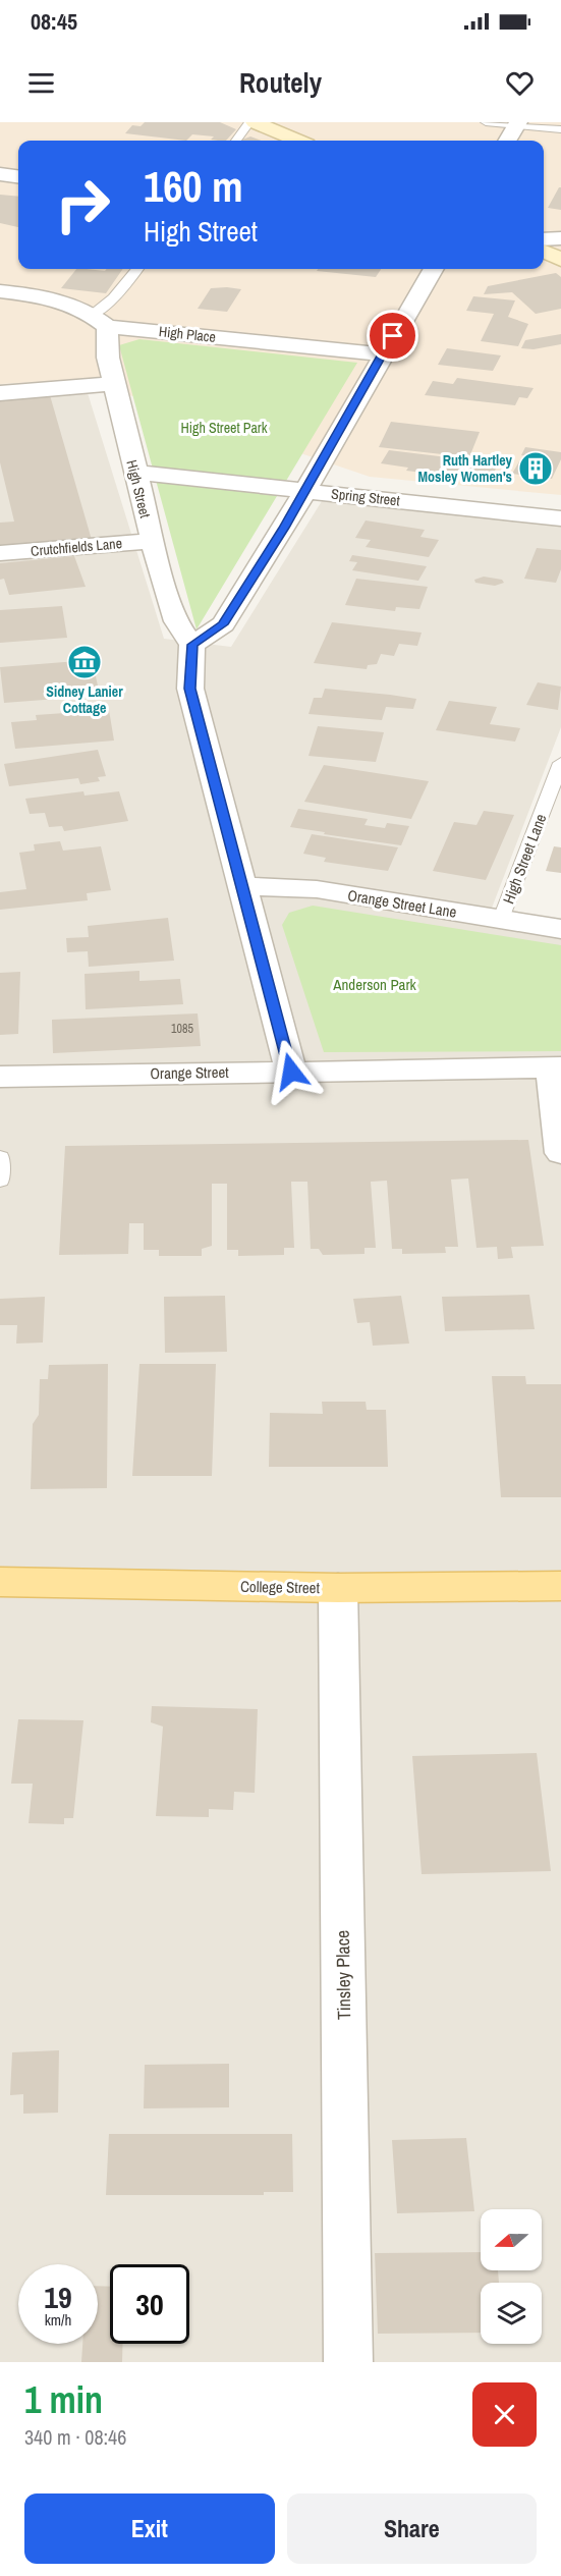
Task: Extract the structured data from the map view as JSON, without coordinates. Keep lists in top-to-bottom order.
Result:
{
  "streets": {
    "main road": ["College Street"],
    "street": [
      "High Place",
      "High Street",
      "Spring Street",
      "Crutchfields Lane",
      "Orange Street Lane",
      "Orange Street",
      "Tinsley Place"
    ],
    "lane": ["High Street Lane"]
  },
  "crossings": [
    ["High Place", "High Street"],
    ["High Street", "Spring Street"],
    ["High Street", "Crutchfields Lane"],
    ["High Street Lane", "Orange Street Lane"],
    ["College Street", "Tinsley Place"]
  ],
  "parks": ["High Street Park", "Anderson Park"],
  "places": {
    "building": ["Ruth Hartley Mosley Women's"],
    "museum": ["Sidney Lanier Cottage"]
  },
  "house_numbers": ["1085"],
  "north": "left",
  "page": {
    "status": "08:45",
    "header": "Routely",
    "turn": ["160 m", "High Street"],
    "speed": "19 km/h",
    "limit": "30",
    "heading": ["1 min", "340 m · 08:46"],
    "buttons": ["Exit", "Share"]
  }
}
